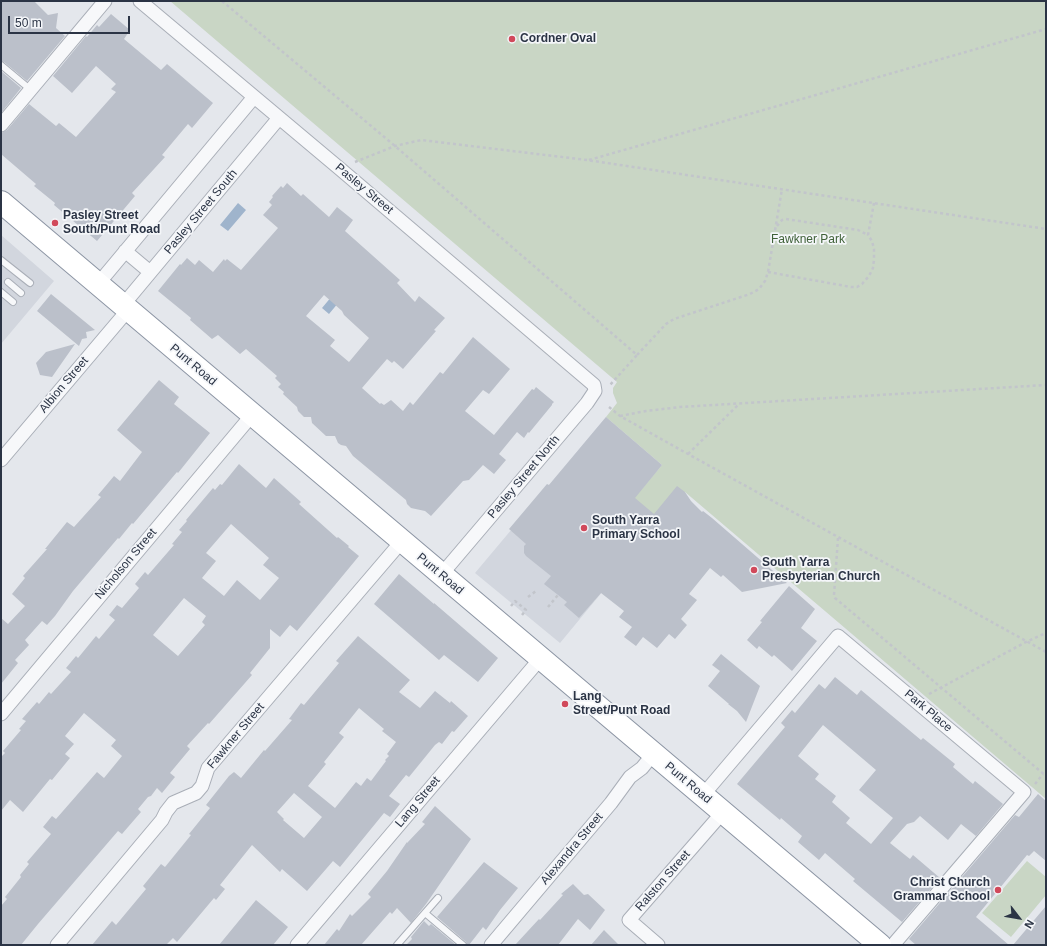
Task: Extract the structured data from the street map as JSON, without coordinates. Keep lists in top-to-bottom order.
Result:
{
  "streets": {
    "highway": ["Punt Road"],
    "street": [
      "Pasley Street",
      "Pasley Street South",
      "Albion Street",
      "Pasley Street North",
      "Nicholson Street",
      "Park Place",
      "Fawkner Street",
      "Lang Street",
      "Alexandra Street",
      "Ralston Street"
    ]
  },
  "crossings": [
    ["Pasley Street", "Pasley Street South"],
    ["Pasley Street", "Pasley Street North"],
    ["Pasley Street South", "Punt Road"],
    ["Pasley Street South", "Albion Street"],
    ["Punt Road", "Albion Street"],
    ["Punt Road", "Pasley Street North"],
    ["Punt Road", "Nicholson Street"],
    ["Punt Road", "Park Place"],
    ["Punt Road", "Fawkner Street"],
    ["Punt Road", "Lang Street"],
    ["Punt Road", "Alexandra Street"],
    ["Punt Road", "Ralston Street"]
  ],
  "parks": ["Fawkner Park"],
  "places": [
    "Cordner Oval",
    "Pasley Street South/Punt Road",
    "South Yarra Primary School",
    "South Yarra Presbyterian Church",
    "Lang Street/Punt Road",
    "Christ Church Grammar School"
  ],
  "scale_bar": "50 m",
  "north": "bottom right"
}
